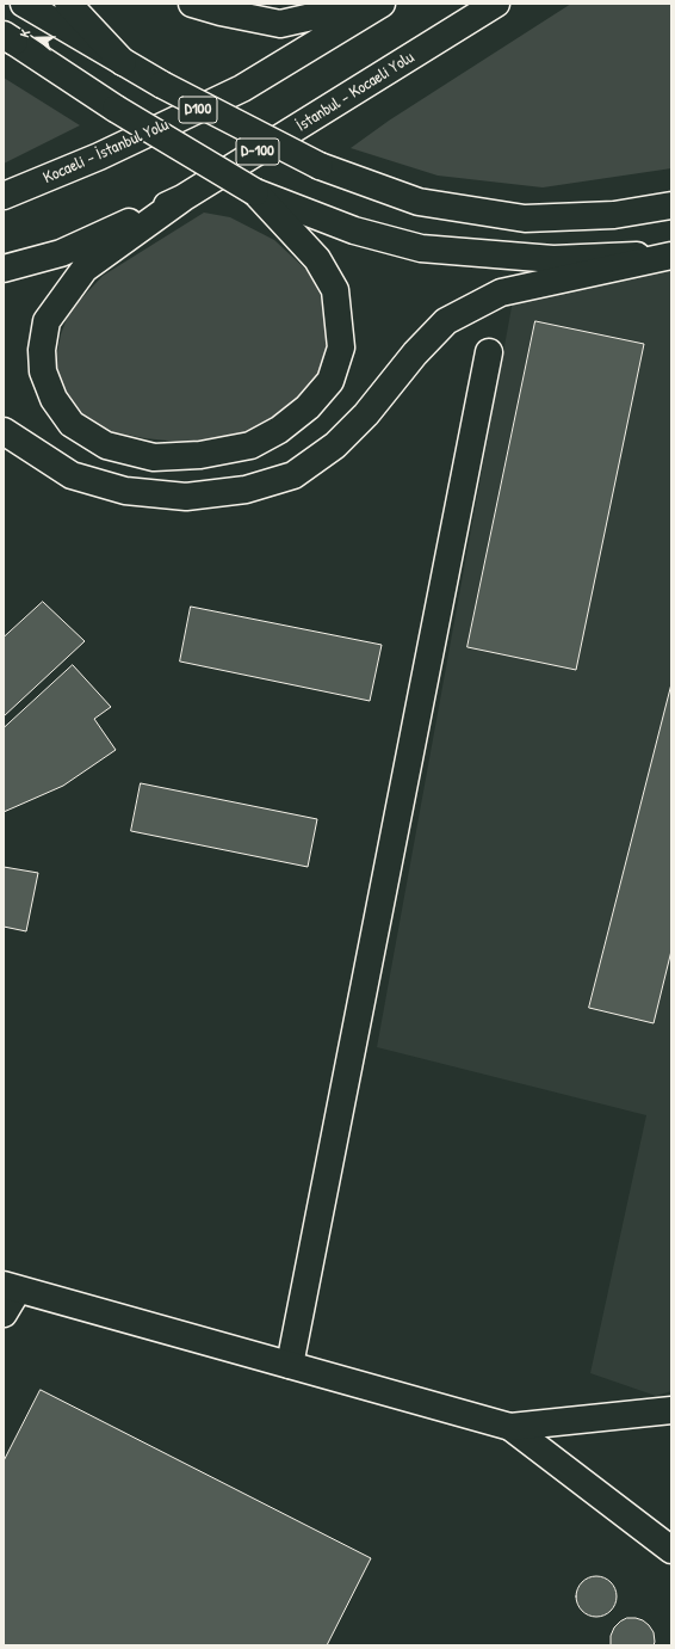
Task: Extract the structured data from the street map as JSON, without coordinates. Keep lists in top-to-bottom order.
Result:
{
  "streets": {
    "main road": [
      "İstanbul - Kocaeli Yolu",
      "D100",
      "Kocaeli - İstanbul Yolu",
      "D-100"
    ]
  },
  "north": "left"
}
